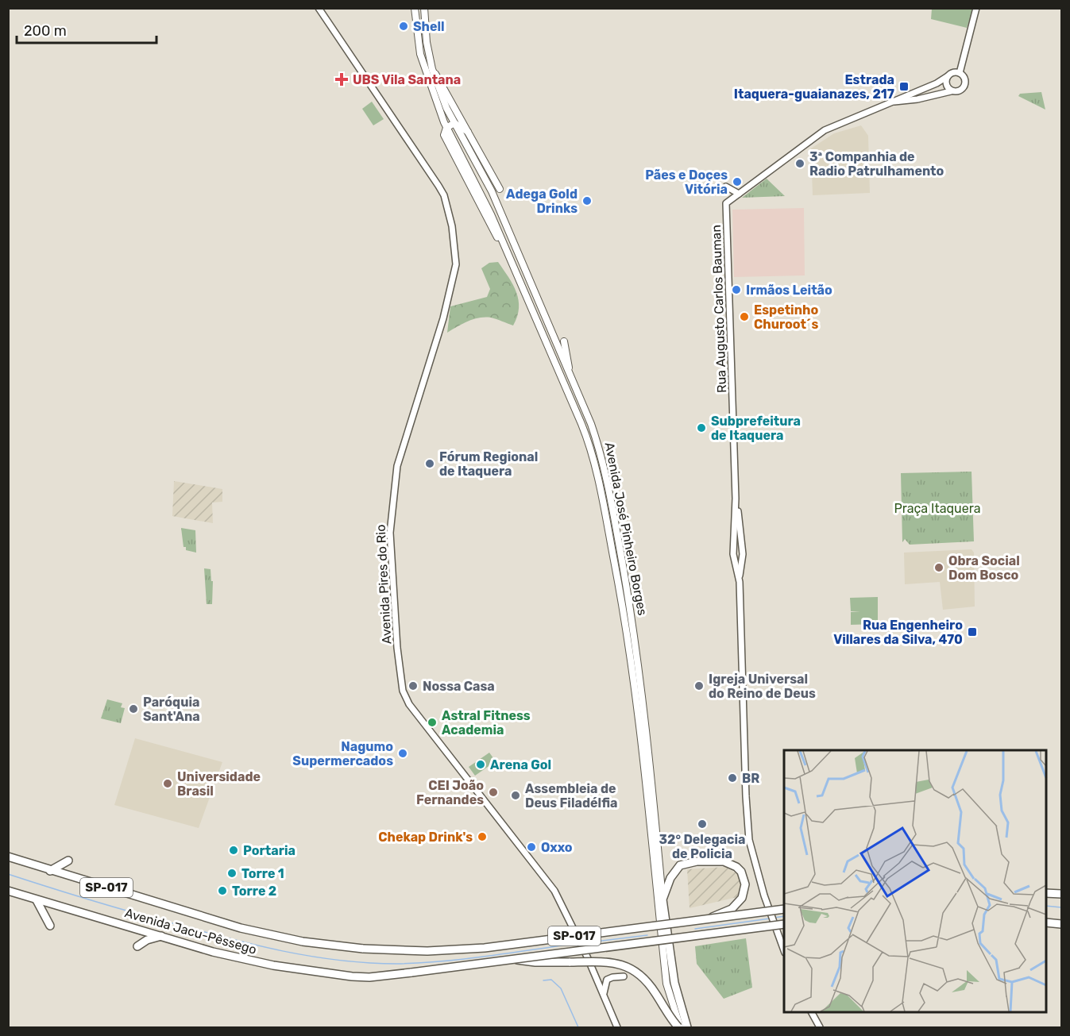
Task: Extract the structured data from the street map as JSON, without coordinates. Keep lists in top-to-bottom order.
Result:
{
  "streets": {
    "highway": ["Avenida José Pinheiro Borges", "SP-017", "Avenida Jacu-Pêssego"],
    "main road": ["Rua Augusto Carlos Bauman", "Avenida Pires do Rio"]
  },
  "crossings": [
    ["SP-017", "Avenida Jacu-Pêssego"]
  ],
  "parks": ["Praça Itaquera"],
  "places": {
    "other": [
      "Shell",
      "3ª Companhia de Radio Patrulhamento",
      "Pães e Doçes Vitória",
      "Adega Gold Drinks",
      "Irmãos Leitão",
      "Espetinho Churoot´s",
      "Subprefeitura de Itaquera",
      "Fórum Regional de Itaquera",
      "Obra Social Dom Bosco",
      "Nossa Casa",
      "Igreja Universal do Reino de Deus",
      "Paróquia Sant'Ana",
      "Astral Fitness Academia",
      "Nagumo Supermercados",
      "Arena Gol",
      "BR",
      "Universidade Brasil",
      "CEI João Fernandes",
      "Assembleia de Deus Filadélfia",
      "32° Delegacia de Policia",
      "Chekap Drink's",
      "Oxxo",
      "Portaria",
      "Torre 1",
      "Torre 2"
    ],
    "health": ["UBS Vila Santana"],
    "transit": ["Estrada Itaquera-guaianazes, 217", "Rua Engenheiro Villares da Silva, 470"]
  },
  "scale_bar": "200 m"
}
